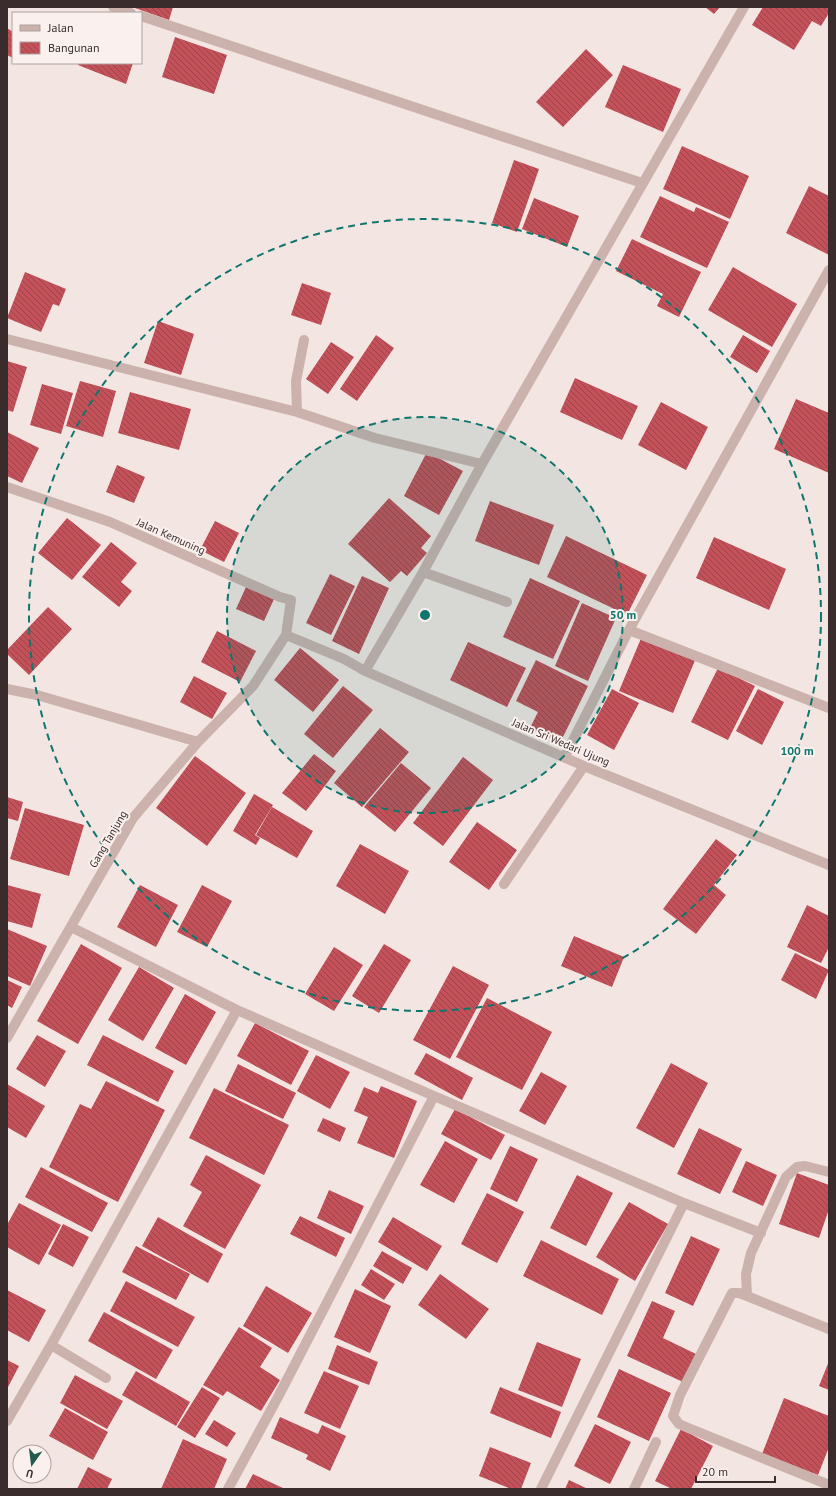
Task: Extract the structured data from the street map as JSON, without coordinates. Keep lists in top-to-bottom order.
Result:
{
  "streets": {
    "street": ["Jalan Kemuning", "Jalan Sri Wedari Ujung", "Gang Tanjung"]
  },
  "crossings": [
    ["Jalan Kemuning", "Jalan Sri Wedari Ujung"],
    ["Jalan Kemuning", "Gang Tanjung"],
    ["Jalan Sri Wedari Ujung", "Gang Tanjung"]
  ],
  "legend": ["Jalan", "Bangunan"],
  "scale_bar": "20 m",
  "north": "bottom",
  "rings": ["50 m", "100 m"]
}
